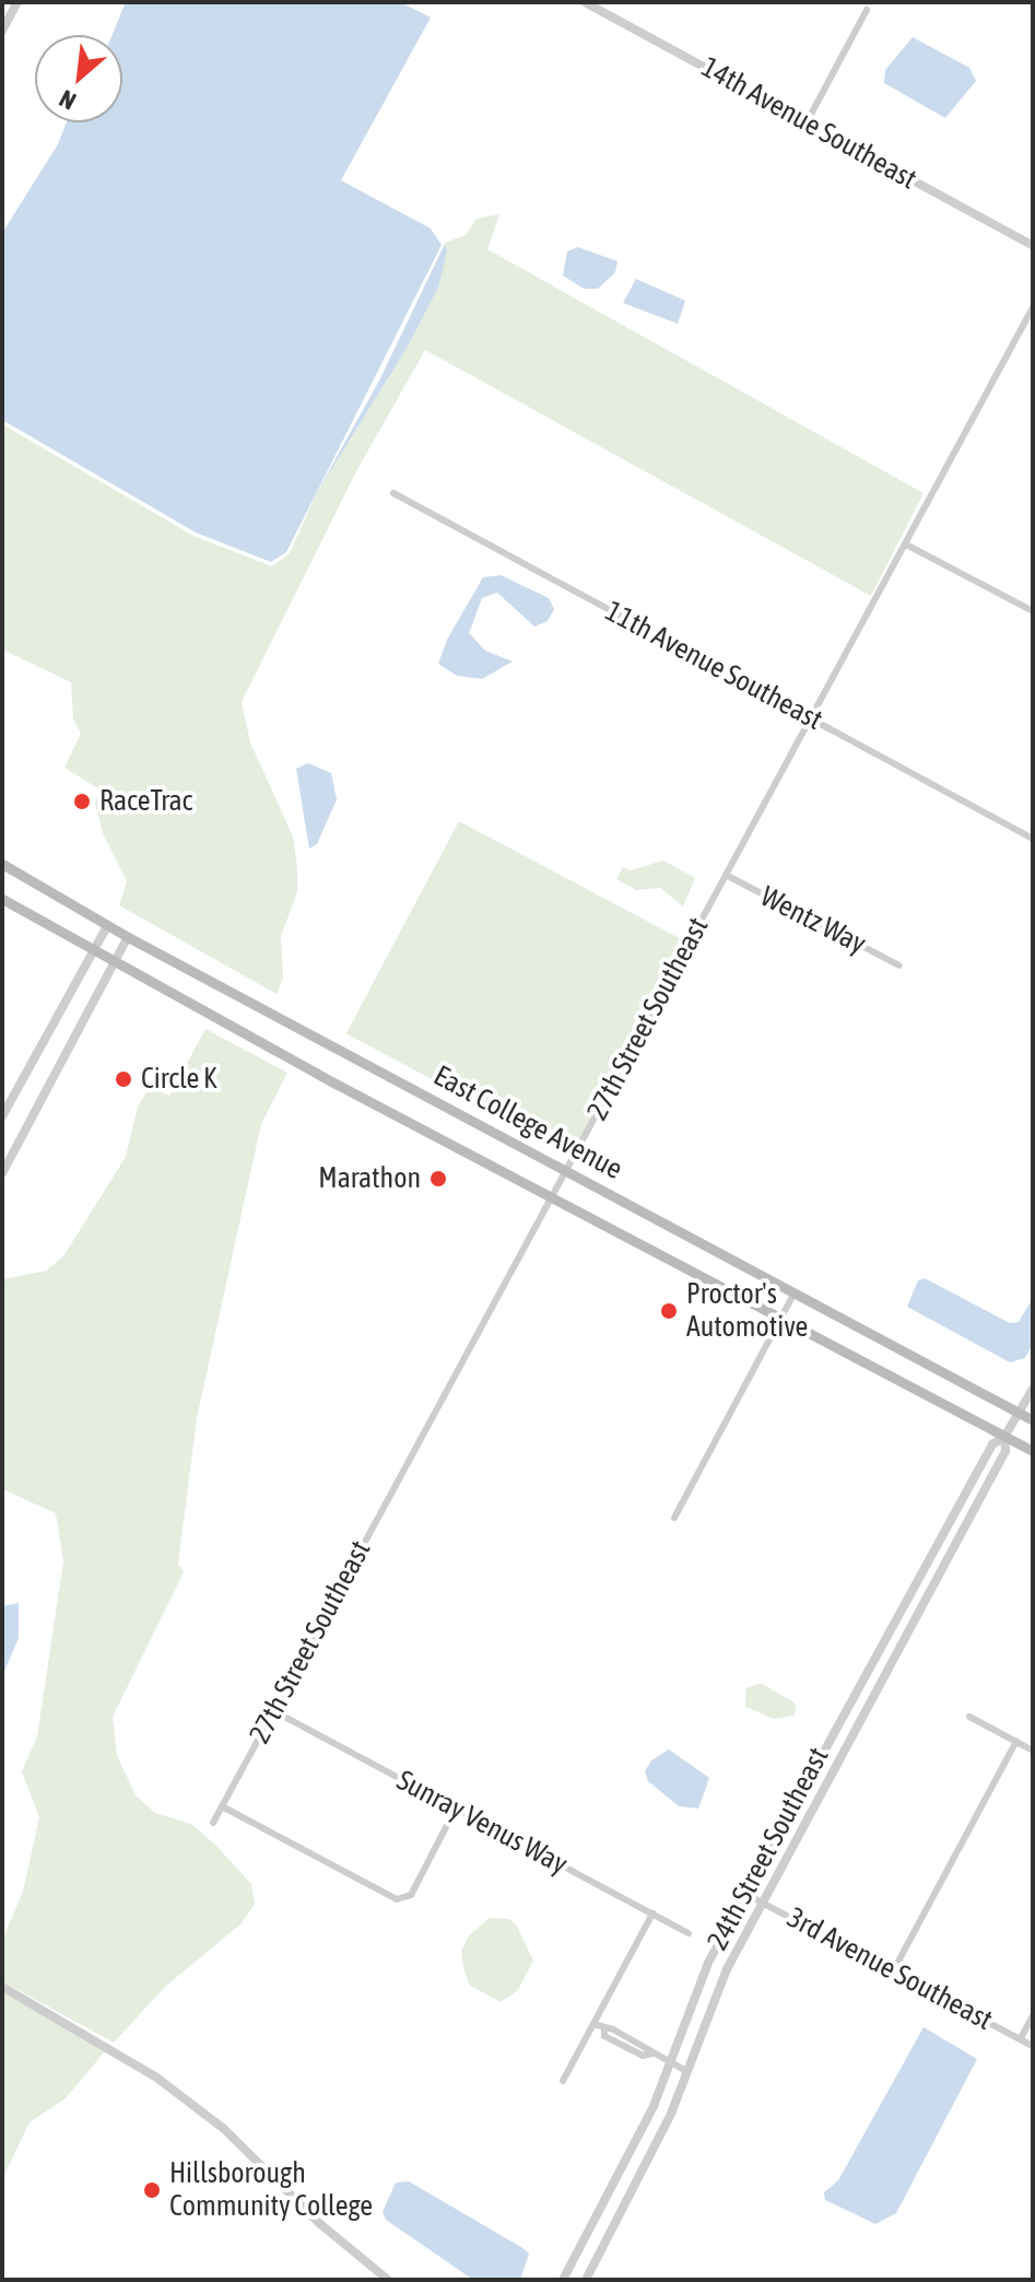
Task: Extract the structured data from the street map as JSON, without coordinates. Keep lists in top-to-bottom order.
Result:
{
  "streets": {
    "main road": ["East College Avenue"],
    "street": [
      "14th Avenue Southeast",
      "11th Avenue Southeast",
      "Wentz Way",
      "27th Street Southeast",
      "Sunray Venus Way",
      "24th Street Southeast",
      "3rd Avenue Southeast"
    ]
  },
  "crossings": [
    ["11th Avenue Southeast", "27th Street Southeast"],
    ["Wentz Way", "27th Street Southeast"],
    ["27th Street Southeast", "East College Avenue"],
    ["27th Street Southeast", "Sunray Venus Way"],
    ["East College Avenue", "24th Street Southeast"],
    ["24th Street Southeast", "3rd Avenue Southeast"]
  ],
  "places": [
    "RaceTrac",
    "Circle K",
    "Marathon",
    "Proctor's Automotive",
    "Hillsborough Community College"
  ],
  "north": "bottom left"
}
